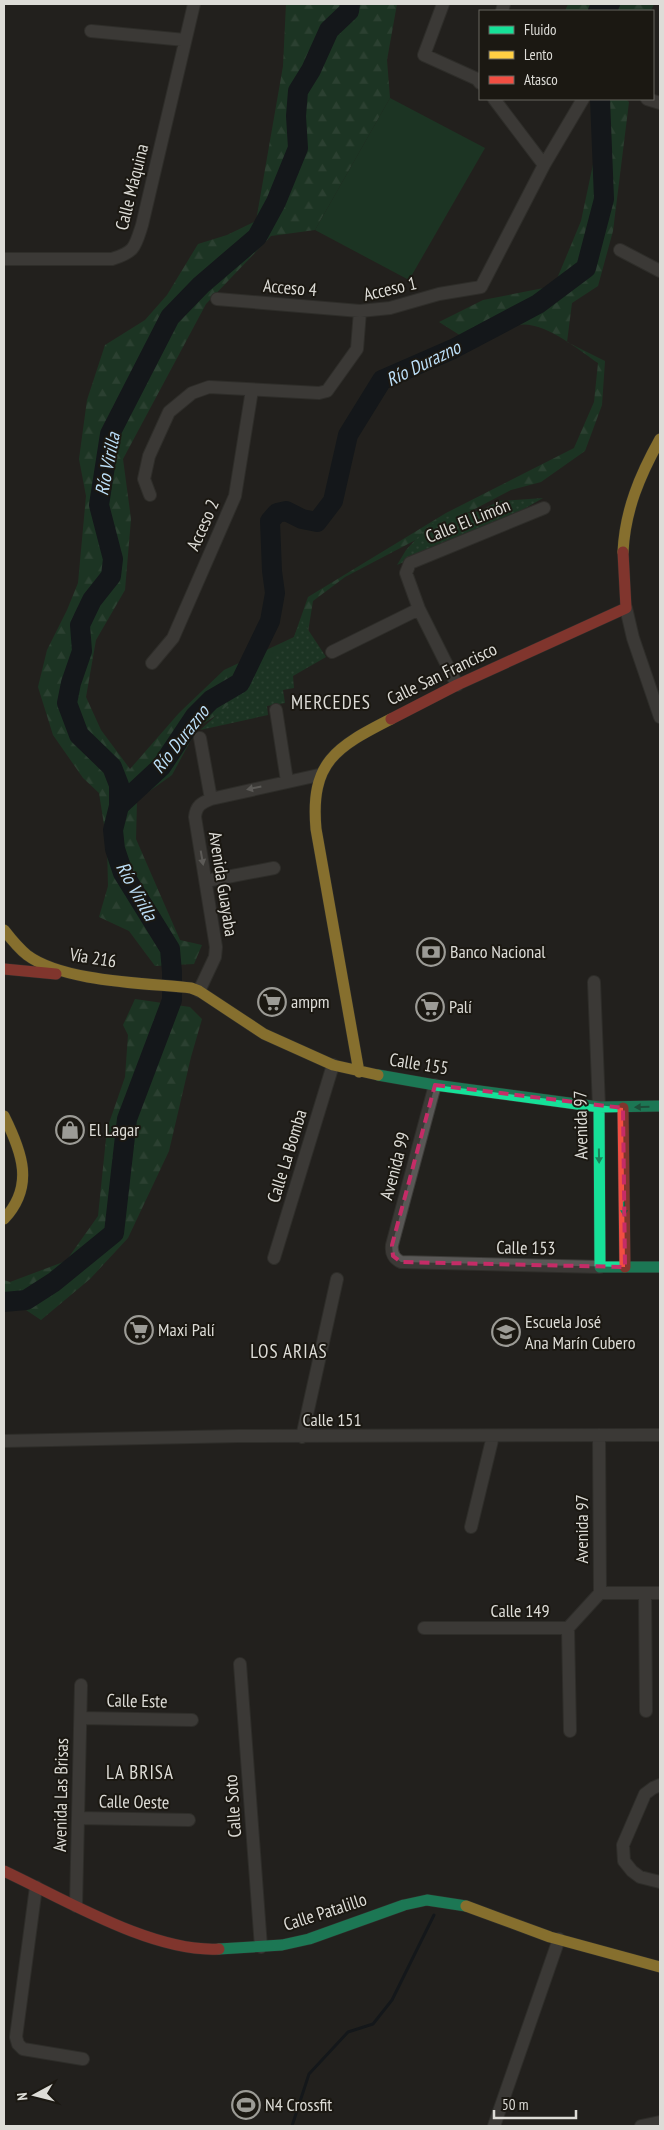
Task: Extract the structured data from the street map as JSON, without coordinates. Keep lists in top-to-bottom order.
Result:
{
  "streets": {
    "street": [
      "Calle Máquina",
      "Acceso 4",
      "Acceso 1",
      "Calle El Limón",
      "Acceso 2",
      "Calle San Francisco",
      "Avenida Guayaba",
      "Vía 216",
      "Calle 155",
      "Avenida 97",
      "Calle La Bomba",
      "Avenida 99",
      "Calle 153",
      "Calle 151",
      "Calle 149",
      "Calle Este",
      "Avenida Las Brisas",
      "Calle Oeste",
      "Calle Soto",
      "Calle Patalillo"
    ]
  },
  "crossings": [
    ["Acceso 4", "Acceso 1"],
    ["Acceso 1", "Acceso 2"],
    ["Calle San Francisco", "Calle 155"],
    ["Avenida Guayaba", "Vía 216"],
    ["Avenida Guayaba", "Calle 155"],
    ["Vía 216", "Calle 155"],
    ["Calle 155", "Avenida 97"],
    ["Calle 155", "Calle La Bomba"],
    ["Calle 155", "Avenida 99"],
    ["Avenida 97", "Calle 153"],
    ["Avenida 97", "Calle 151"],
    ["Avenida 97", "Calle 149"],
    ["Avenida 99", "Calle 153"],
    ["Calle Este", "Avenida Las Brisas"],
    ["Avenida Las Brisas", "Calle Oeste"],
    ["Avenida Las Brisas", "Calle Patalillo"],
    ["Calle Soto", "Calle Patalillo"]
  ],
  "one_way": ["Avenida Guayaba"],
  "districts": ["MERCEDES", "LOS ARIAS", "LA BRISA"],
  "water": ["Río Durazno", "Río Virilla"],
  "places": {
    "bank": ["Banco Nacional"],
    "supermarket": ["ampm", "Palí", "Maxi Palí"],
    "shop": ["El Lagar"],
    "school or university": ["Escuela José Ana Marín Cubero"],
    "sports": ["N4 Crossfit"]
  },
  "legend": ["Fluido", "Lento", "Atasco"],
  "scale_bar": "50 m",
  "north": "left"
}
